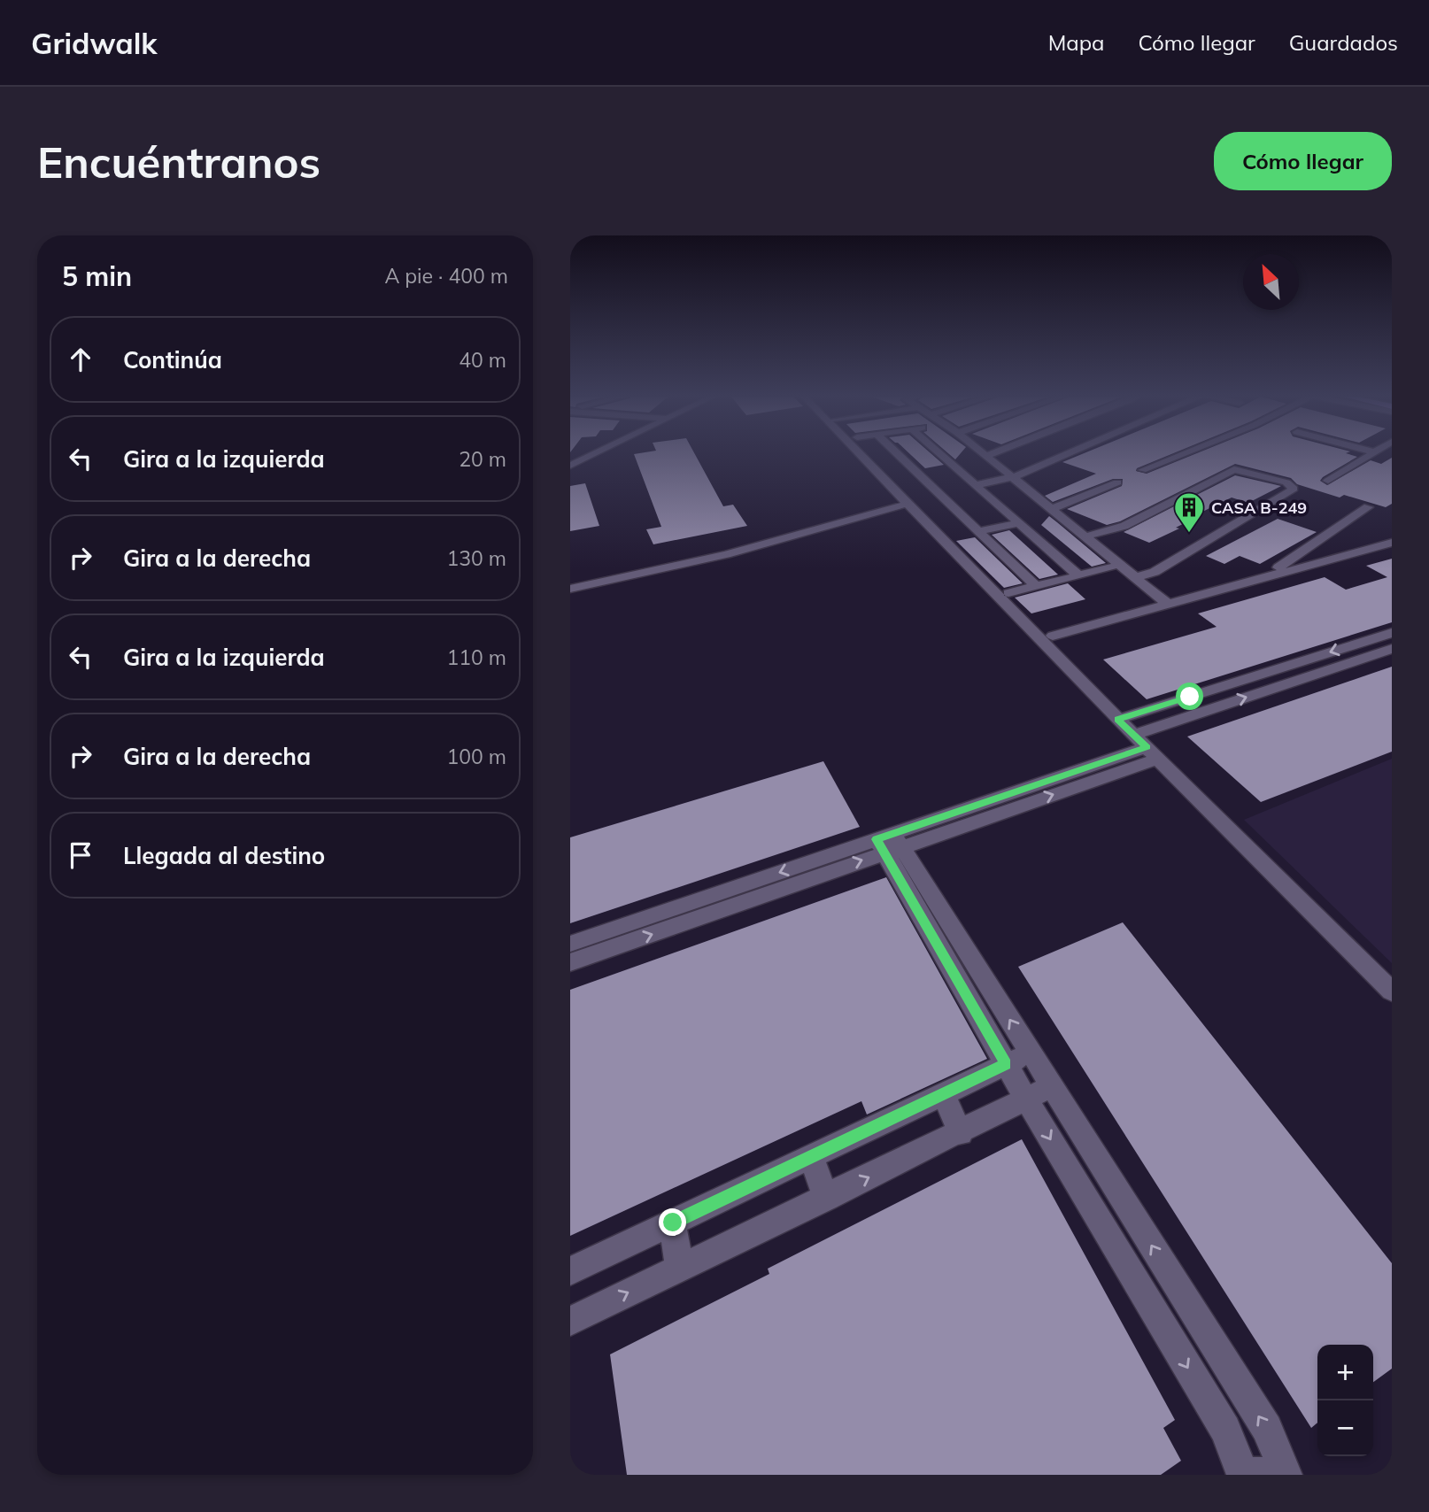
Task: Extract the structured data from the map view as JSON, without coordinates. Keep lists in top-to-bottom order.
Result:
{
  "places": {
    "building": ["CASA B-249"]
  },
  "north": "top left",
  "page": {
    "header": "Gridwalk",
    "nav": ["Mapa", "Cómo llegar", "Guardados"],
    "buttons": "Cómo llegar",
    "title": "Encuéntranos",
    "heading": ["5 min", "A pie · 400 m"],
    "list": [
      ["Continúa", "40 m"],
      ["Gira a la izquierda", "20 m"],
      ["Gira a la derecha", "130 m"],
      ["Gira a la izquierda", "110 m"],
      ["Gira a la derecha", "100 m"],
      "Llegada al destino"
    ],
    "map_buttons": ["+", "−"]
  }
}
